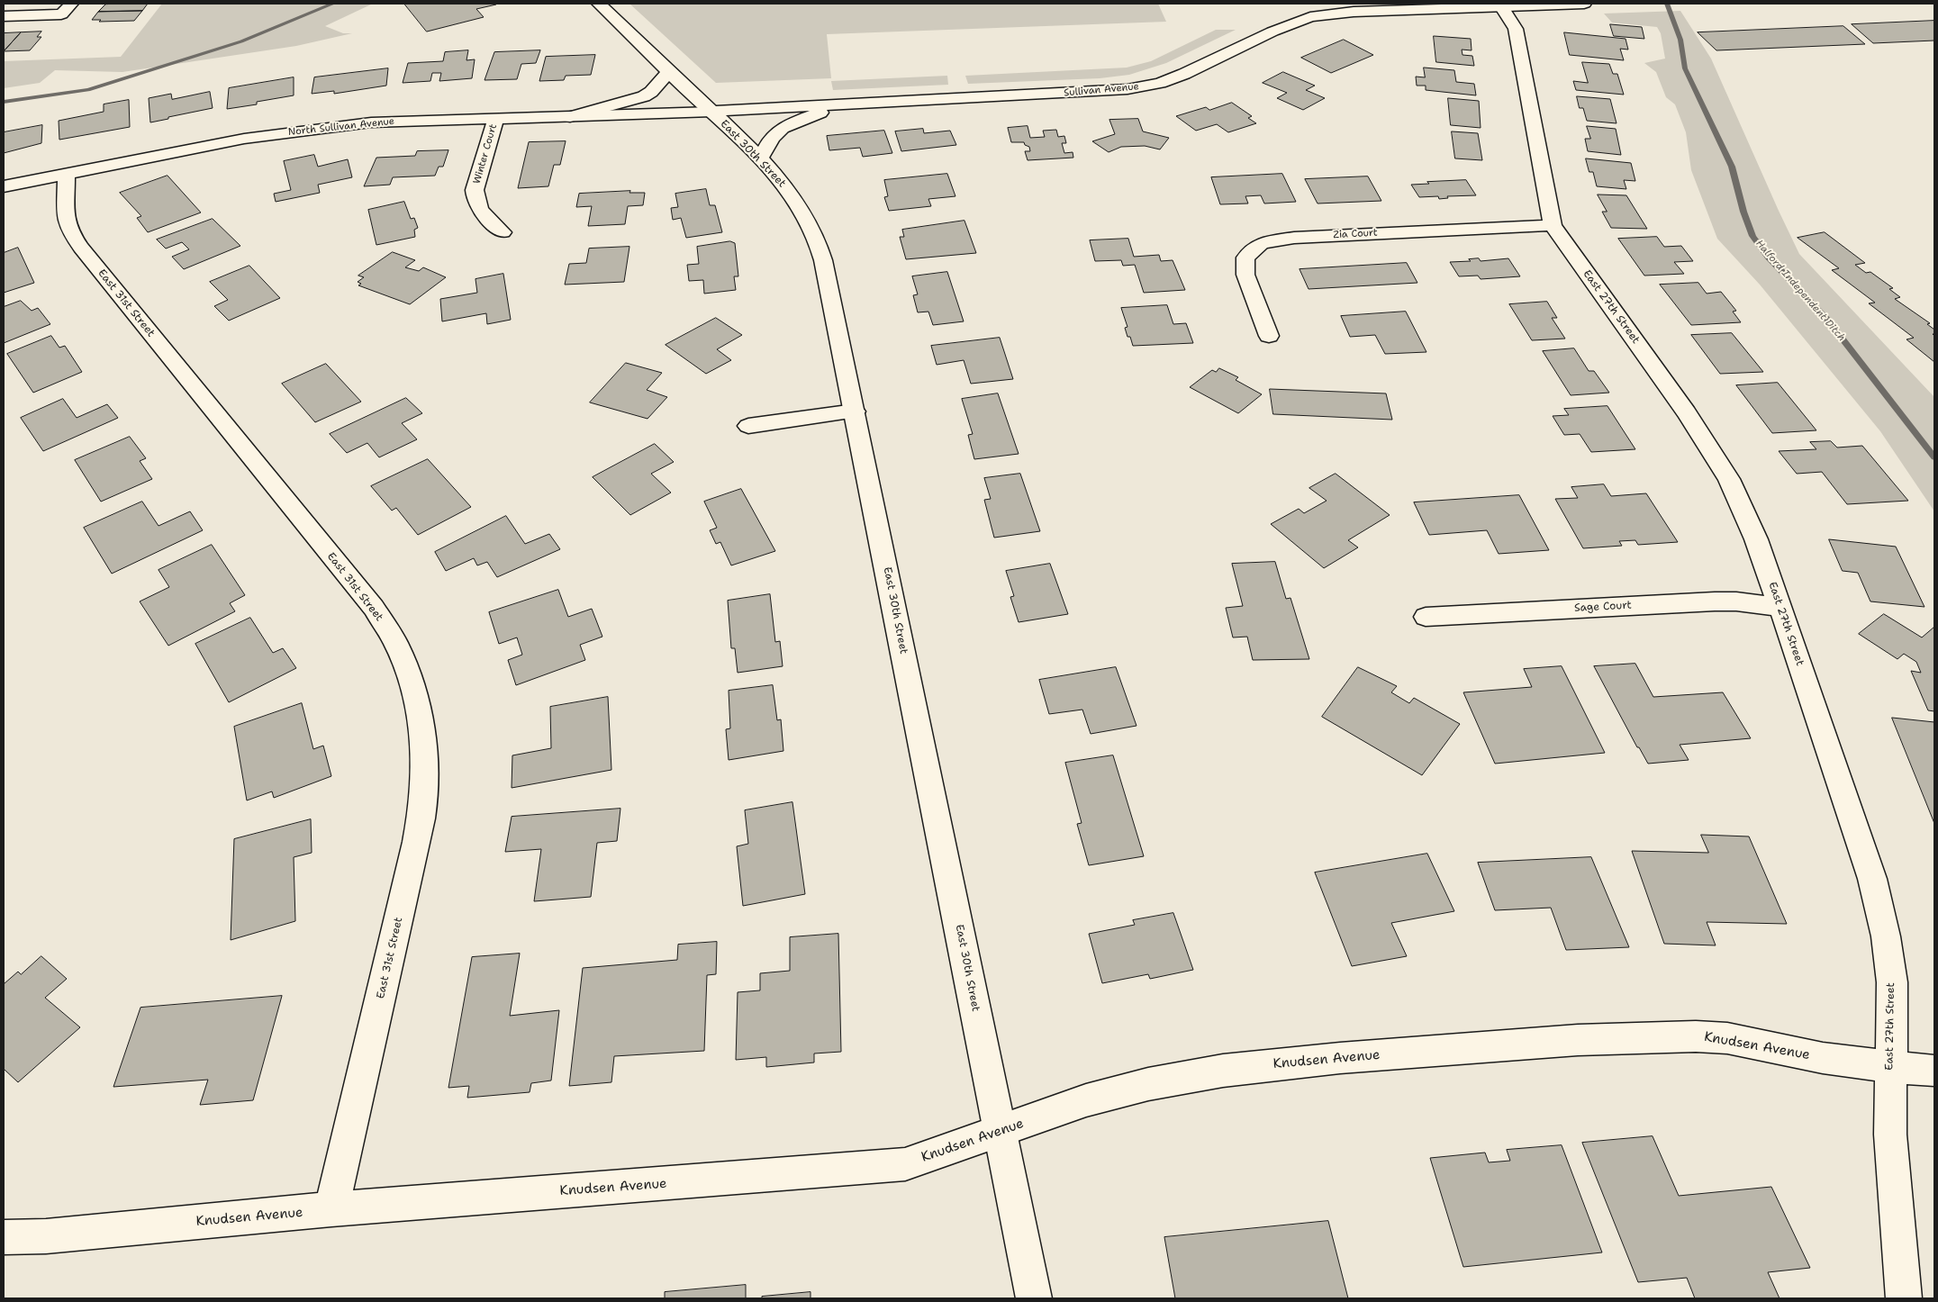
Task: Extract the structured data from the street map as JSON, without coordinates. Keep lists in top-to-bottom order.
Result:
{
  "streets": {
    "street": [
      "Sullivan Avenue",
      "North Sullivan Avenue",
      "Winter Court",
      "East 30th Street",
      "Zia Court",
      "East 31st Street",
      "East 27th Street",
      "Sage Court",
      "Knudsen Avenue"
    ]
  },
  "crossings": [
    ["Sullivan Avenue", "North Sullivan Avenue"],
    ["Sullivan Avenue", "East 30th Street"],
    ["Sullivan Avenue", "East 27th Street"],
    ["North Sullivan Avenue", "Winter Court"],
    ["North Sullivan Avenue", "East 30th Street"],
    ["North Sullivan Avenue", "East 31st Street"],
    ["East 30th Street", "Knudsen Avenue"],
    ["Zia Court", "East 27th Street"],
    ["East 31st Street", "Knudsen Avenue"],
    ["East 27th Street", "Sage Court"],
    ["East 27th Street", "Knudsen Avenue"]
  ],
  "water": ["Halford Independent Ditch"]
}
